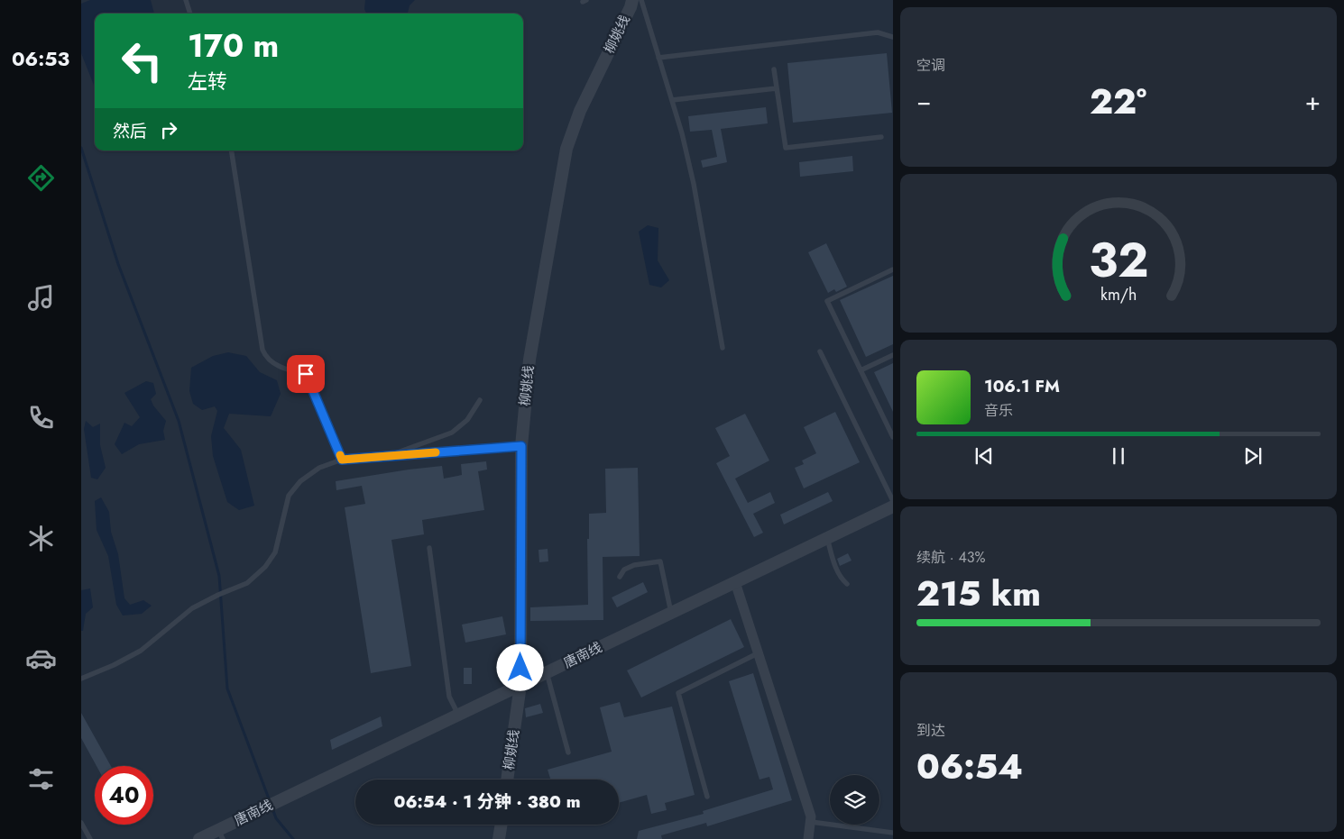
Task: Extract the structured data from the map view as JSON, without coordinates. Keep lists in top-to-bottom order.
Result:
{
  "streets": {
    "street": ["柳姚线", "唐南线"]
  },
  "crossings": [
    ["柳姚线", "唐南线"]
  ],
  "page": {
    "tabs": "06:53",
    "tile": [
      "空调",
      ["续航 · 43%", "215 km"],
      ["到达", "06:54"]
    ],
    "turn": ["170 m", "左转"],
    "heat": ["−", "22°", "+"],
    "then": "然后",
    "song": ["106.1 FM", "音乐"],
    "limit": "40",
    "trip": "06:54 · 1 分钟 · 380 m",
    "gauge": ["32", "km/h"]
  }
}
